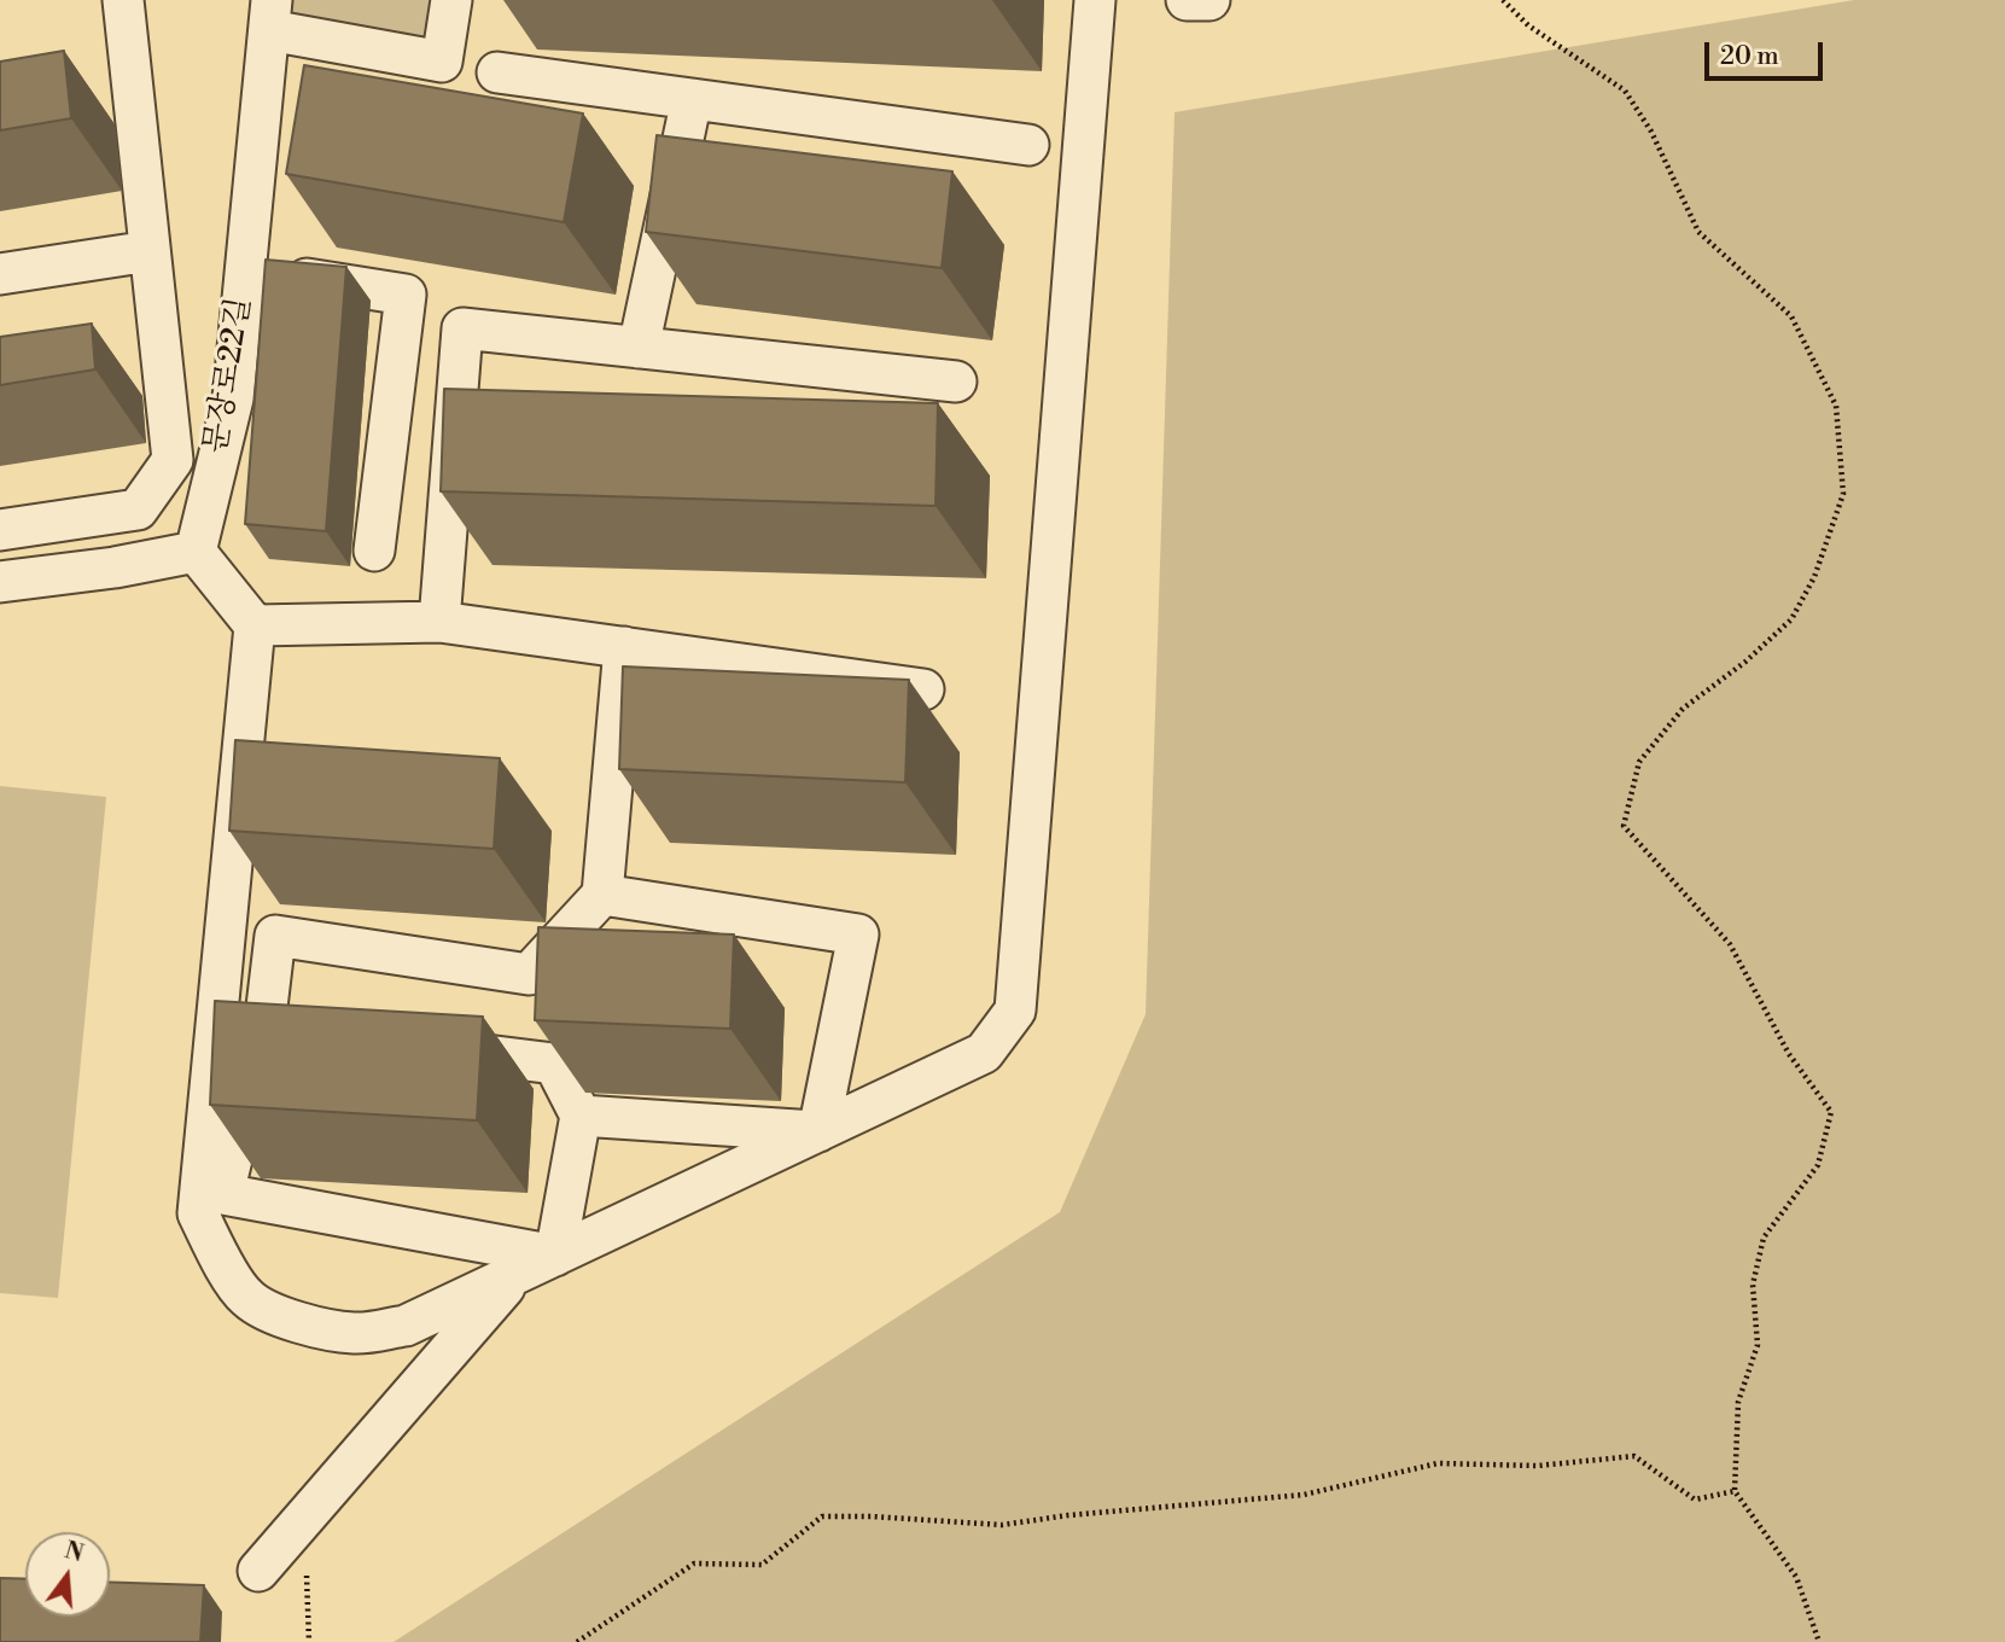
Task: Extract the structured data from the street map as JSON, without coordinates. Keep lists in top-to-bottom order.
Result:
{
  "streets": {
    "street": ["문장로22길"]
  },
  "scale_bar": "20 m",
  "north": "top"
}
